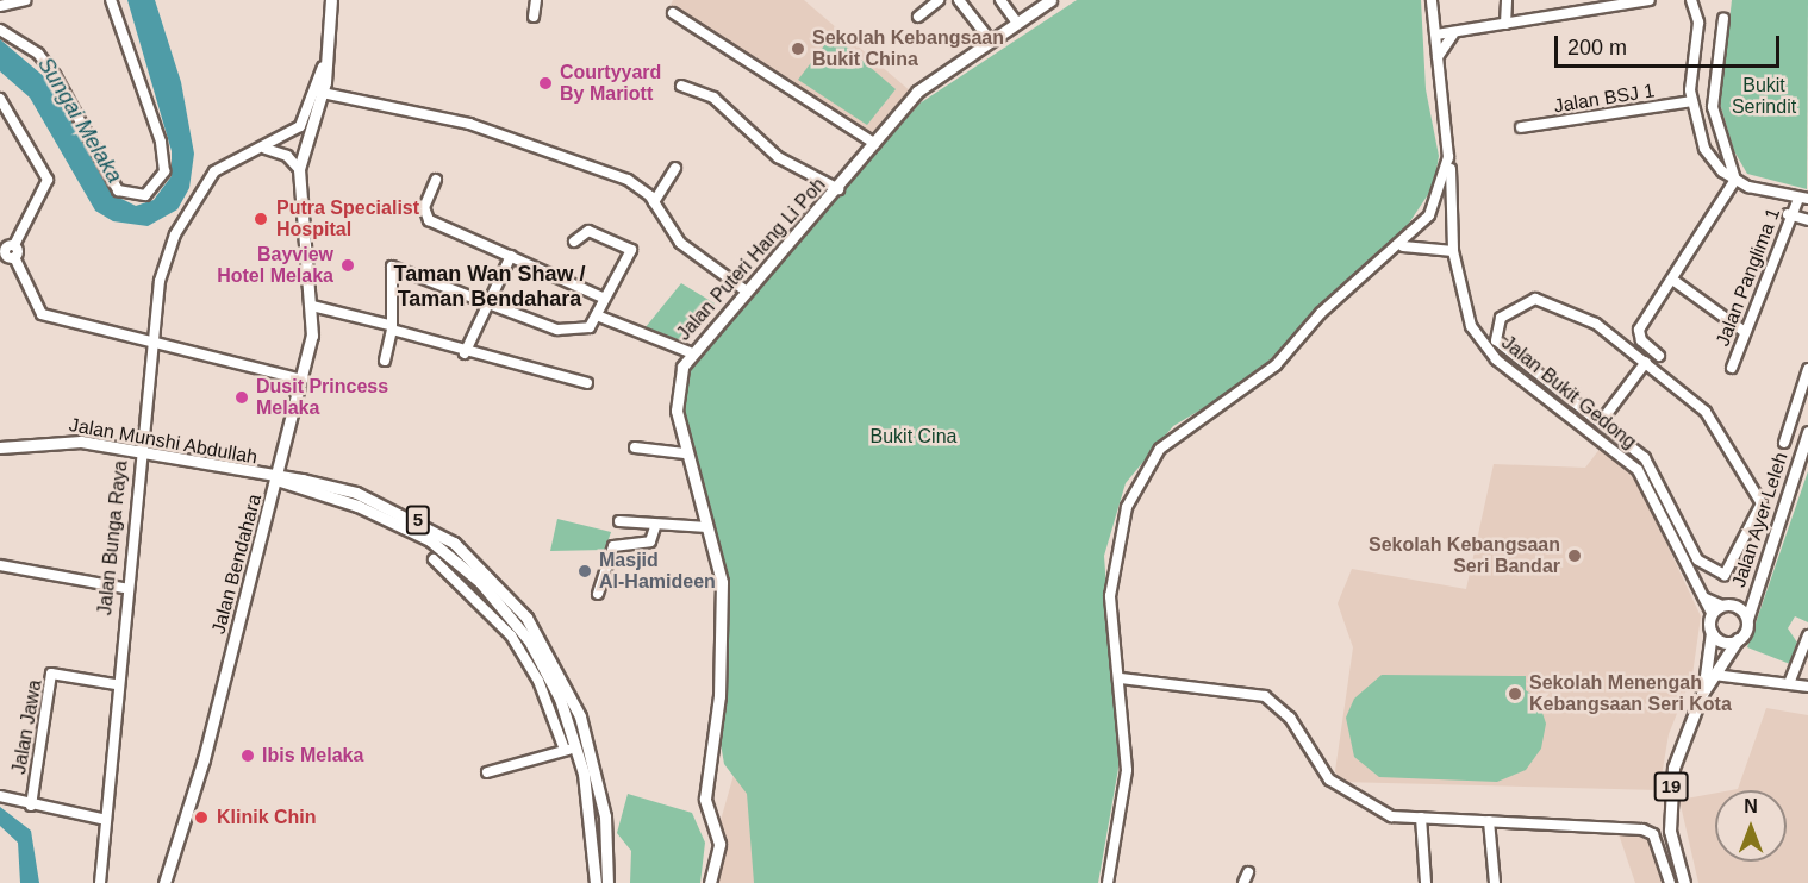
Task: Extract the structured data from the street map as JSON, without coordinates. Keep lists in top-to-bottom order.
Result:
{
  "streets": {
    "main road": [
      "Jalan Puteri Hang Li Poh",
      "Jalan Munshi Abdullah",
      "5",
      "Jalan Ayer Leleh",
      "Jalan Bendahara",
      "19"
    ],
    "street": [
      "Jalan BSJ 1",
      "Jalan Panglima 1",
      "Jalan Bukit Gedong",
      "Jalan Bunga Raya",
      "Jalan Jawa"
    ]
  },
  "crossings": [
    ["Jalan Bukit Gedong", "Jalan Ayer Leleh"],
    ["Jalan Bukit Gedong", "19"],
    ["Jalan Munshi Abdullah", "Jalan Bunga Raya"],
    ["Jalan Munshi Abdullah", "Jalan Bendahara"],
    ["Jalan Ayer Leleh", "19"],
    ["Jalan Bunga Raya", "Jalan Bendahara"],
    ["Jalan Bunga Raya", "Jalan Jawa"]
  ],
  "districts": ["Taman Wan Shaw / Taman Bendahara"],
  "water": ["Sungai Melaka"],
  "parks": ["Bukit Serindit", "Bukit Cina"],
  "places": [
    "Sekolah Kebangsaan Bukit China",
    "Courtyyard By Mariott",
    "Putra Specialist Hospital",
    "Bayview Hotel Melaka",
    "Dusit Princess Melaka",
    "Sekolah Kebangsaan Seri Bandar",
    "Masjid Al-Hamideen",
    "Sekolah Menengah Kebangsaan Seri Kota",
    "Ibis Melaka",
    "Klinik Chin"
  ],
  "scale_bar": "200 m",
  "north": "top"
}
